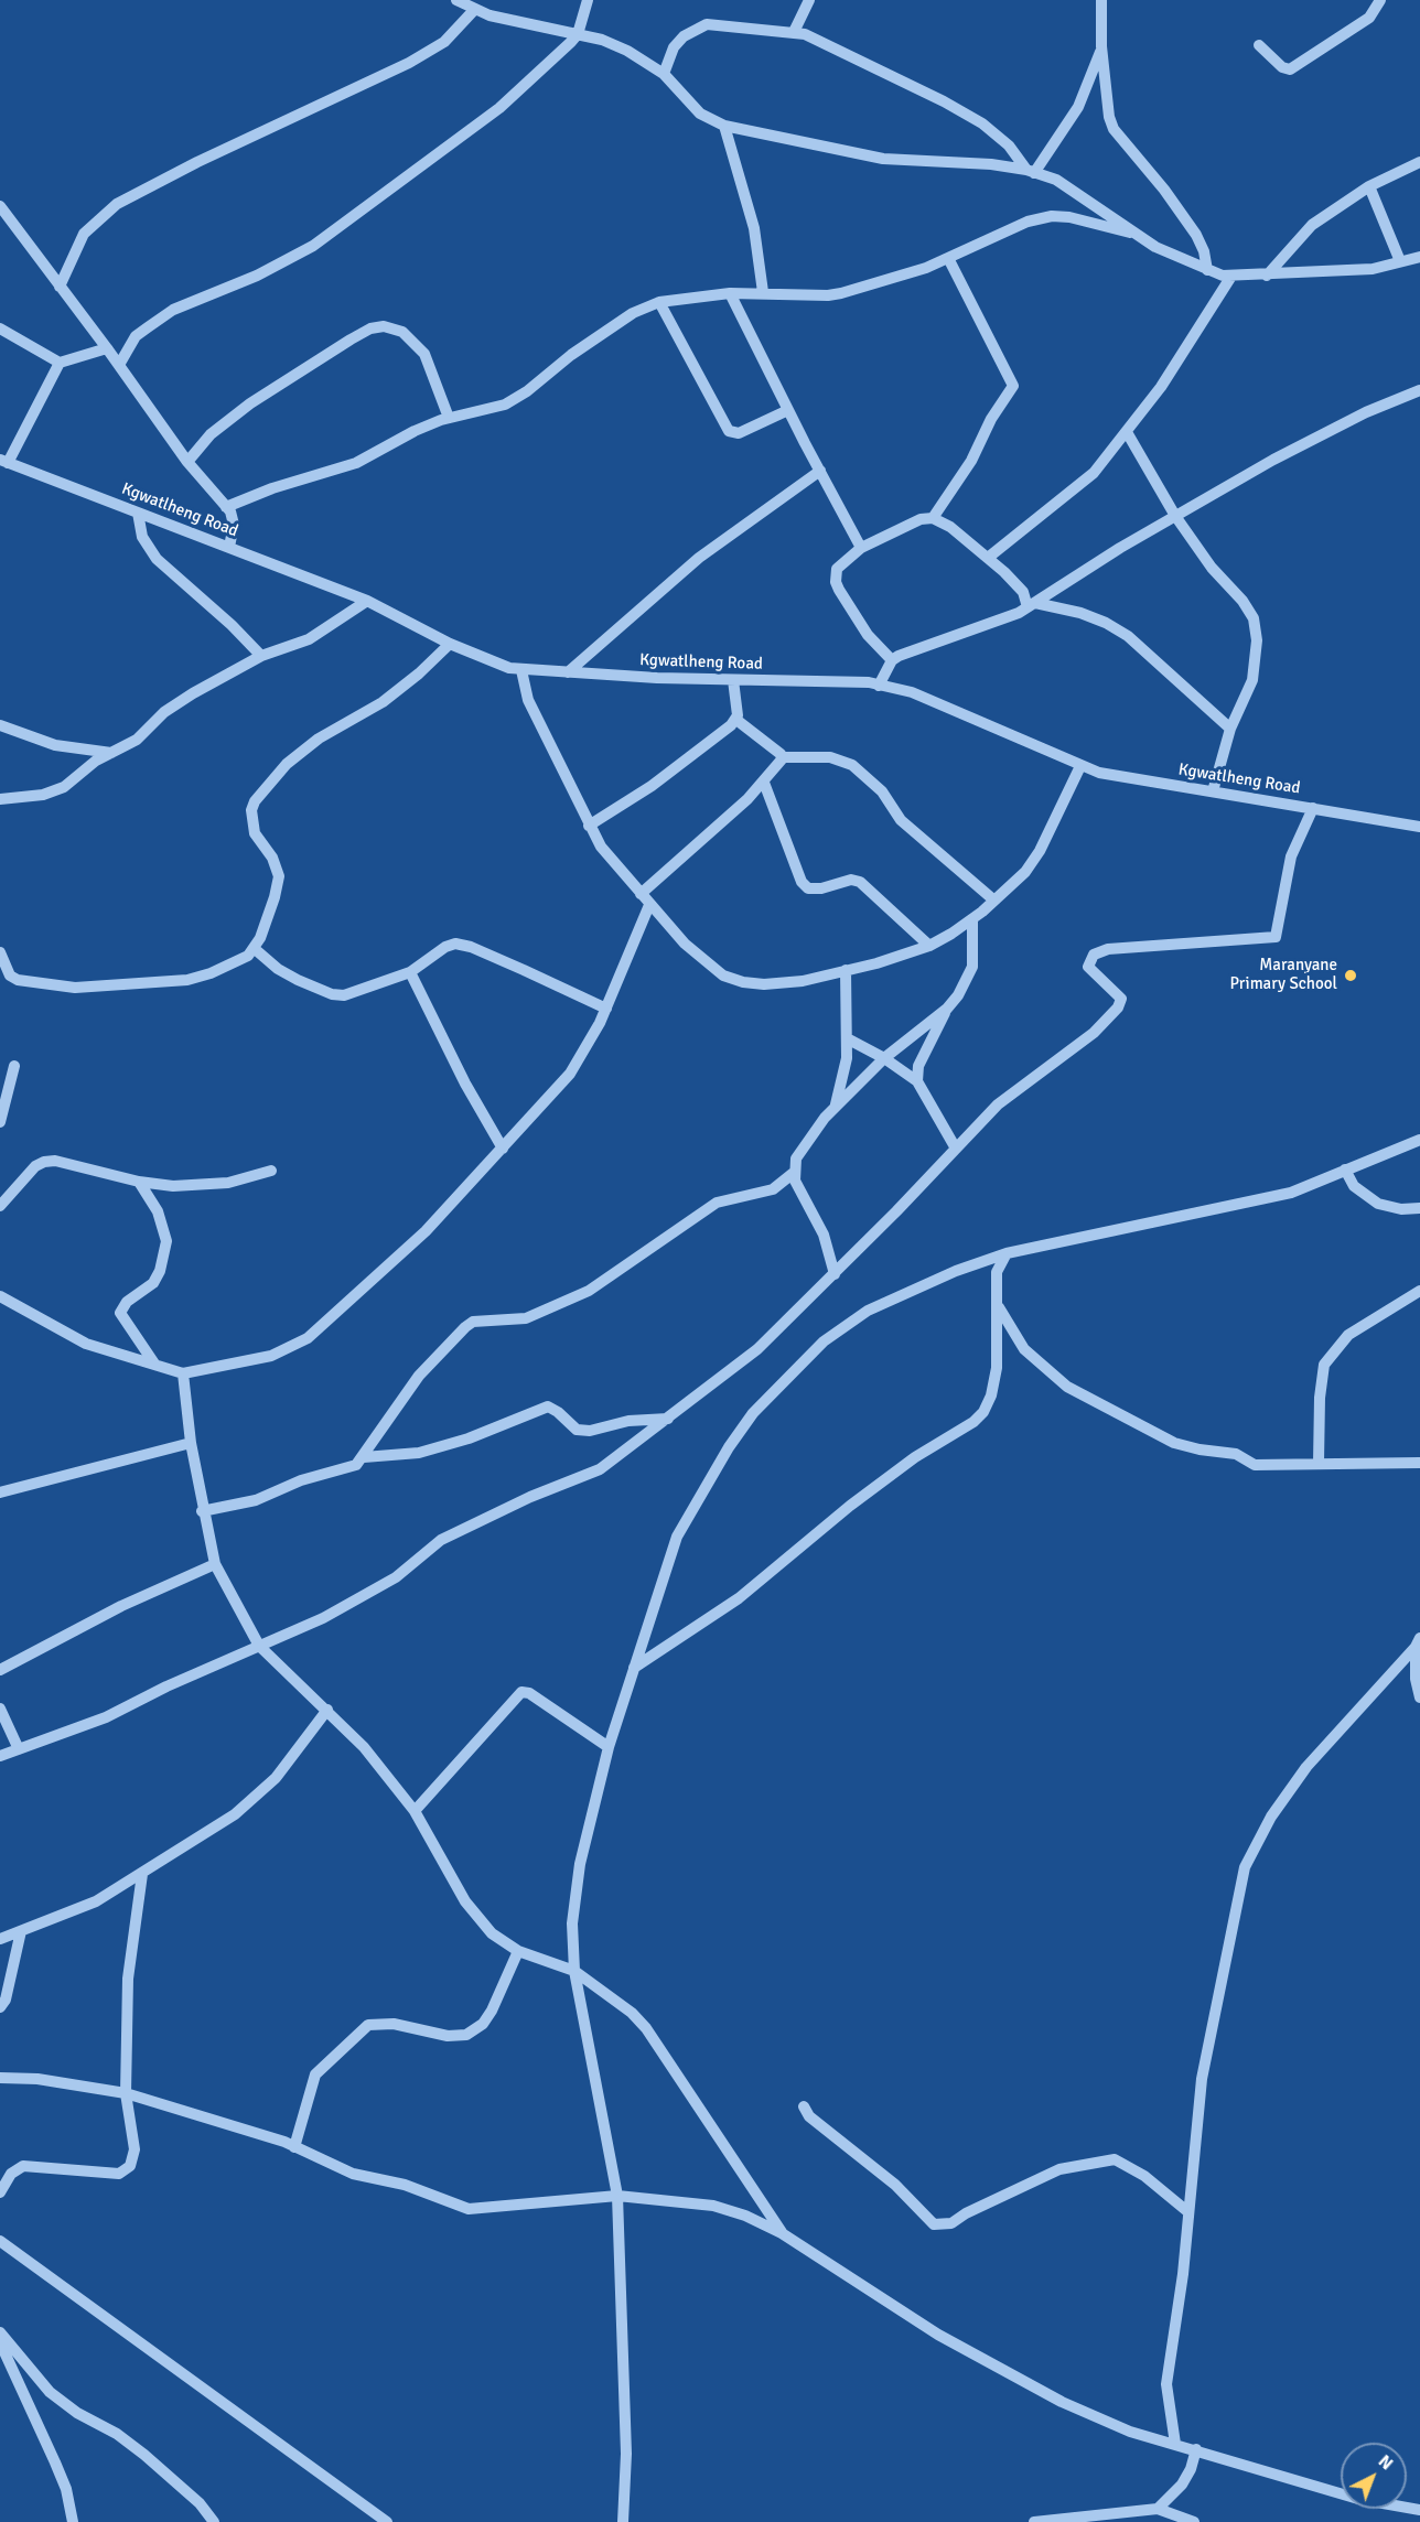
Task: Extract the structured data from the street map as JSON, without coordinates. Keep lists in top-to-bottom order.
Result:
{
  "streets": {
    "street": ["Kgwatlheng Road"]
  },
  "places": ["Maranyane Primary School"],
  "north": "top right"
}
